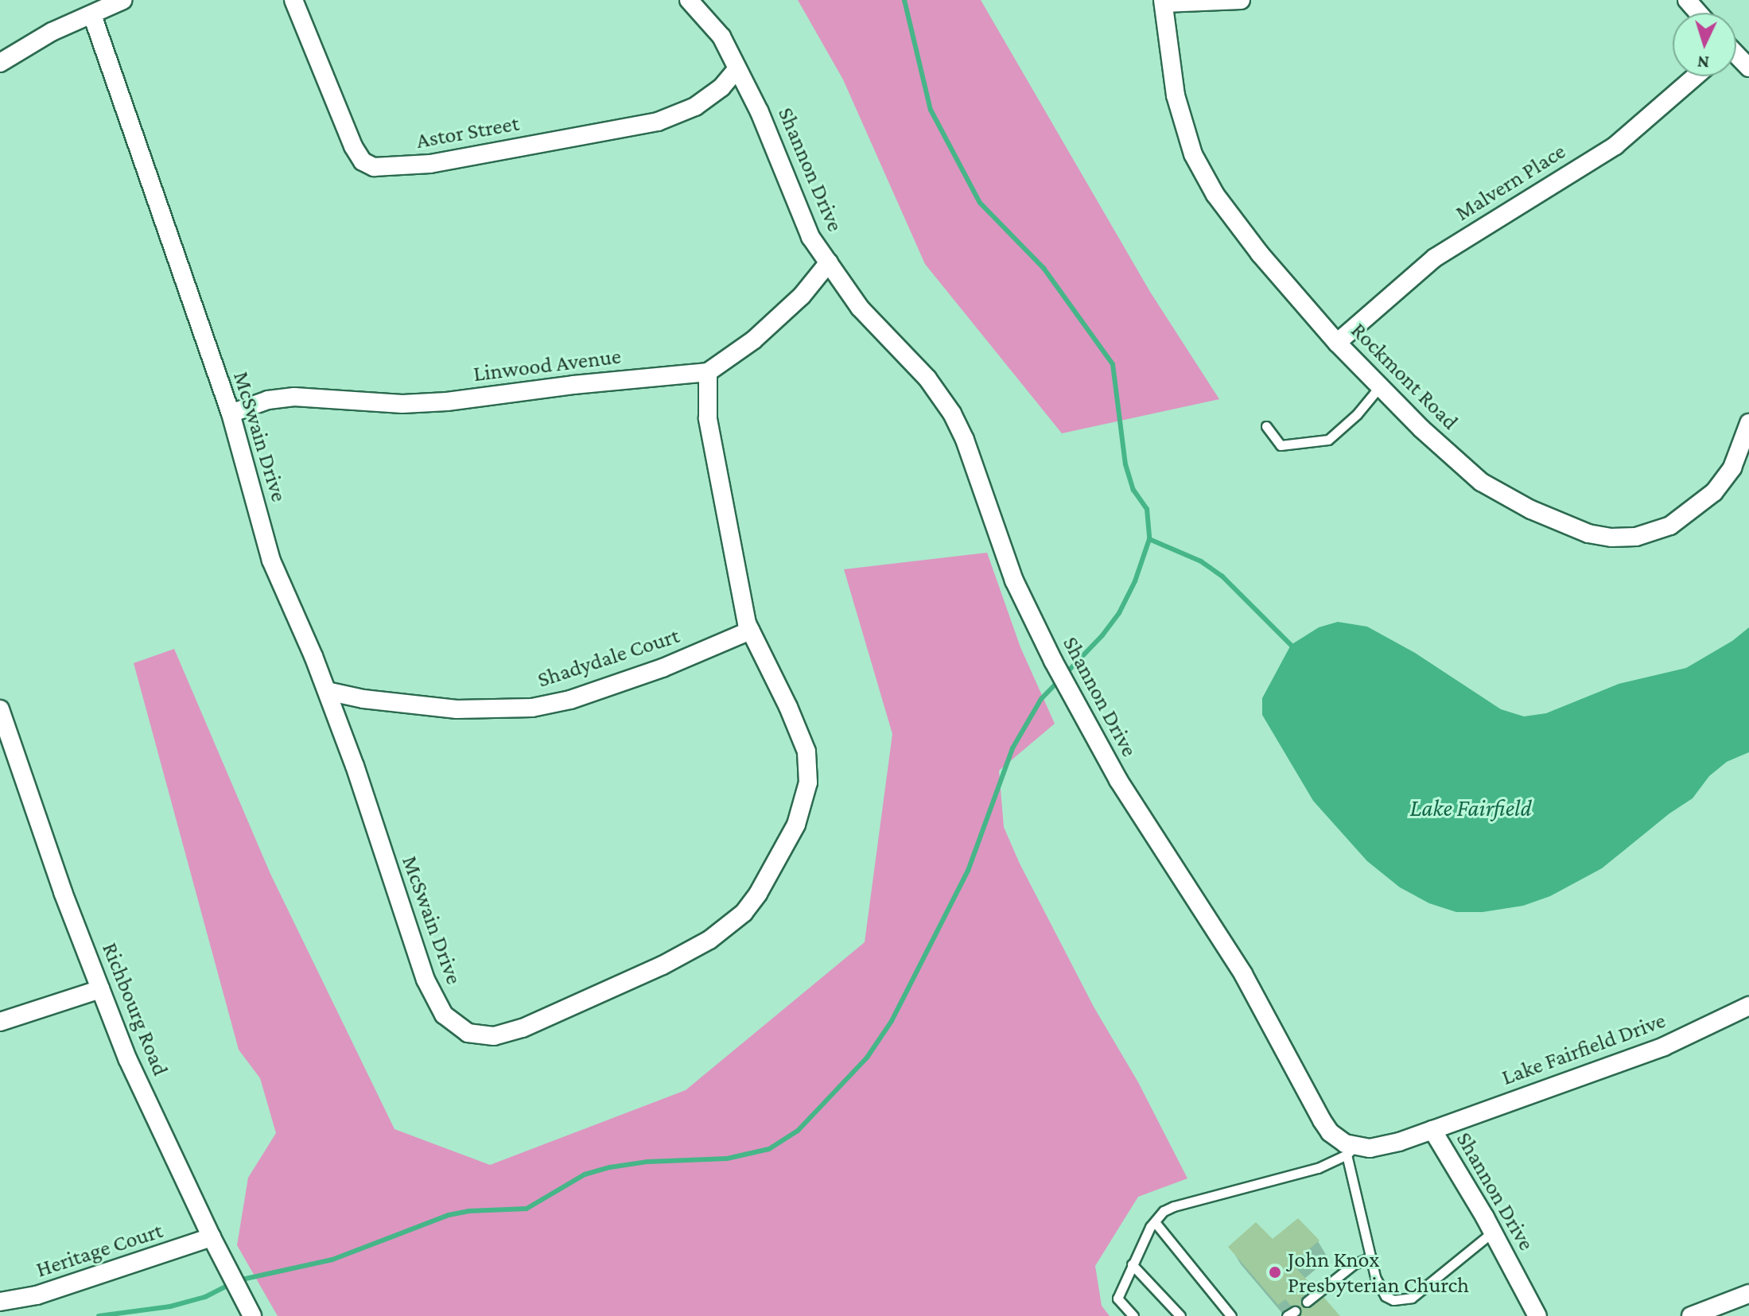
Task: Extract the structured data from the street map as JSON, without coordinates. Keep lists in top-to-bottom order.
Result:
{
  "streets": {
    "street": [
      "Astor Street",
      "Shannon Drive",
      "Malvern Place",
      "Linwood Avenue",
      "Rockmont Road",
      "McSwain Drive",
      "Shadydale Court",
      "Richbourg Road",
      "Lake Fairfield Drive",
      "Heritage Court"
    ]
  },
  "crossings": [
    ["Astor Street", "Shannon Drive"],
    ["Shannon Drive", "Linwood Avenue"],
    ["Shannon Drive", "Lake Fairfield Drive"],
    ["Malvern Place", "Rockmont Road"],
    ["Linwood Avenue", "McSwain Drive"],
    ["McSwain Drive", "Shadydale Court"],
    ["Richbourg Road", "Heritage Court"]
  ],
  "water": ["Lake Fairfield"],
  "places": ["John Knox Presbyterian Church"],
  "north": "bottom"
}
